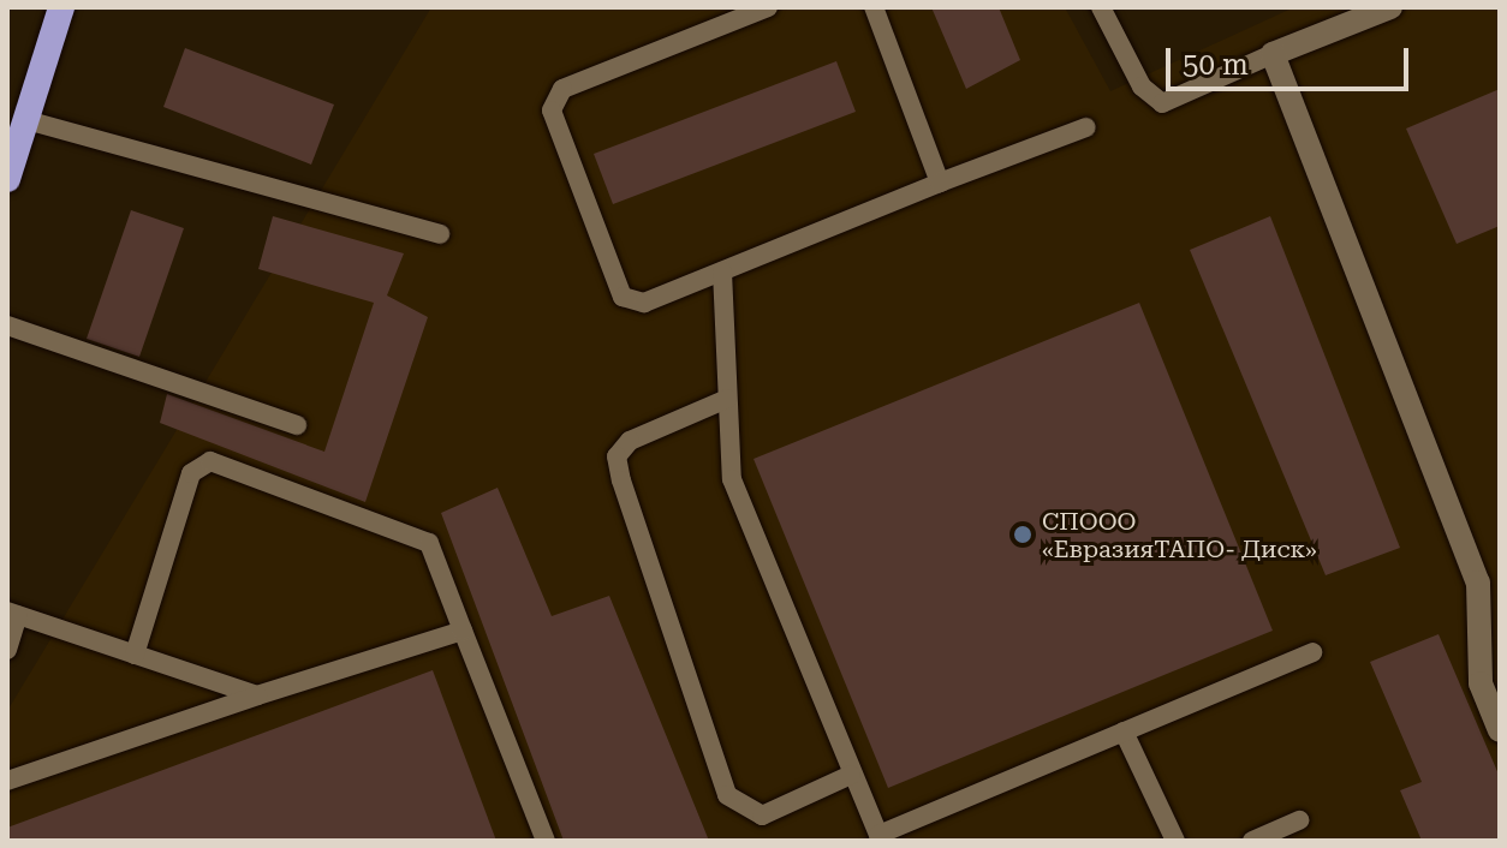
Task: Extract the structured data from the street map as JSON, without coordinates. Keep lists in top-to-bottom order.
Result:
{
  "places": ["СПООО «ЕвразияТАПО- Диск»"],
  "scale_bar": "50 m"
}
